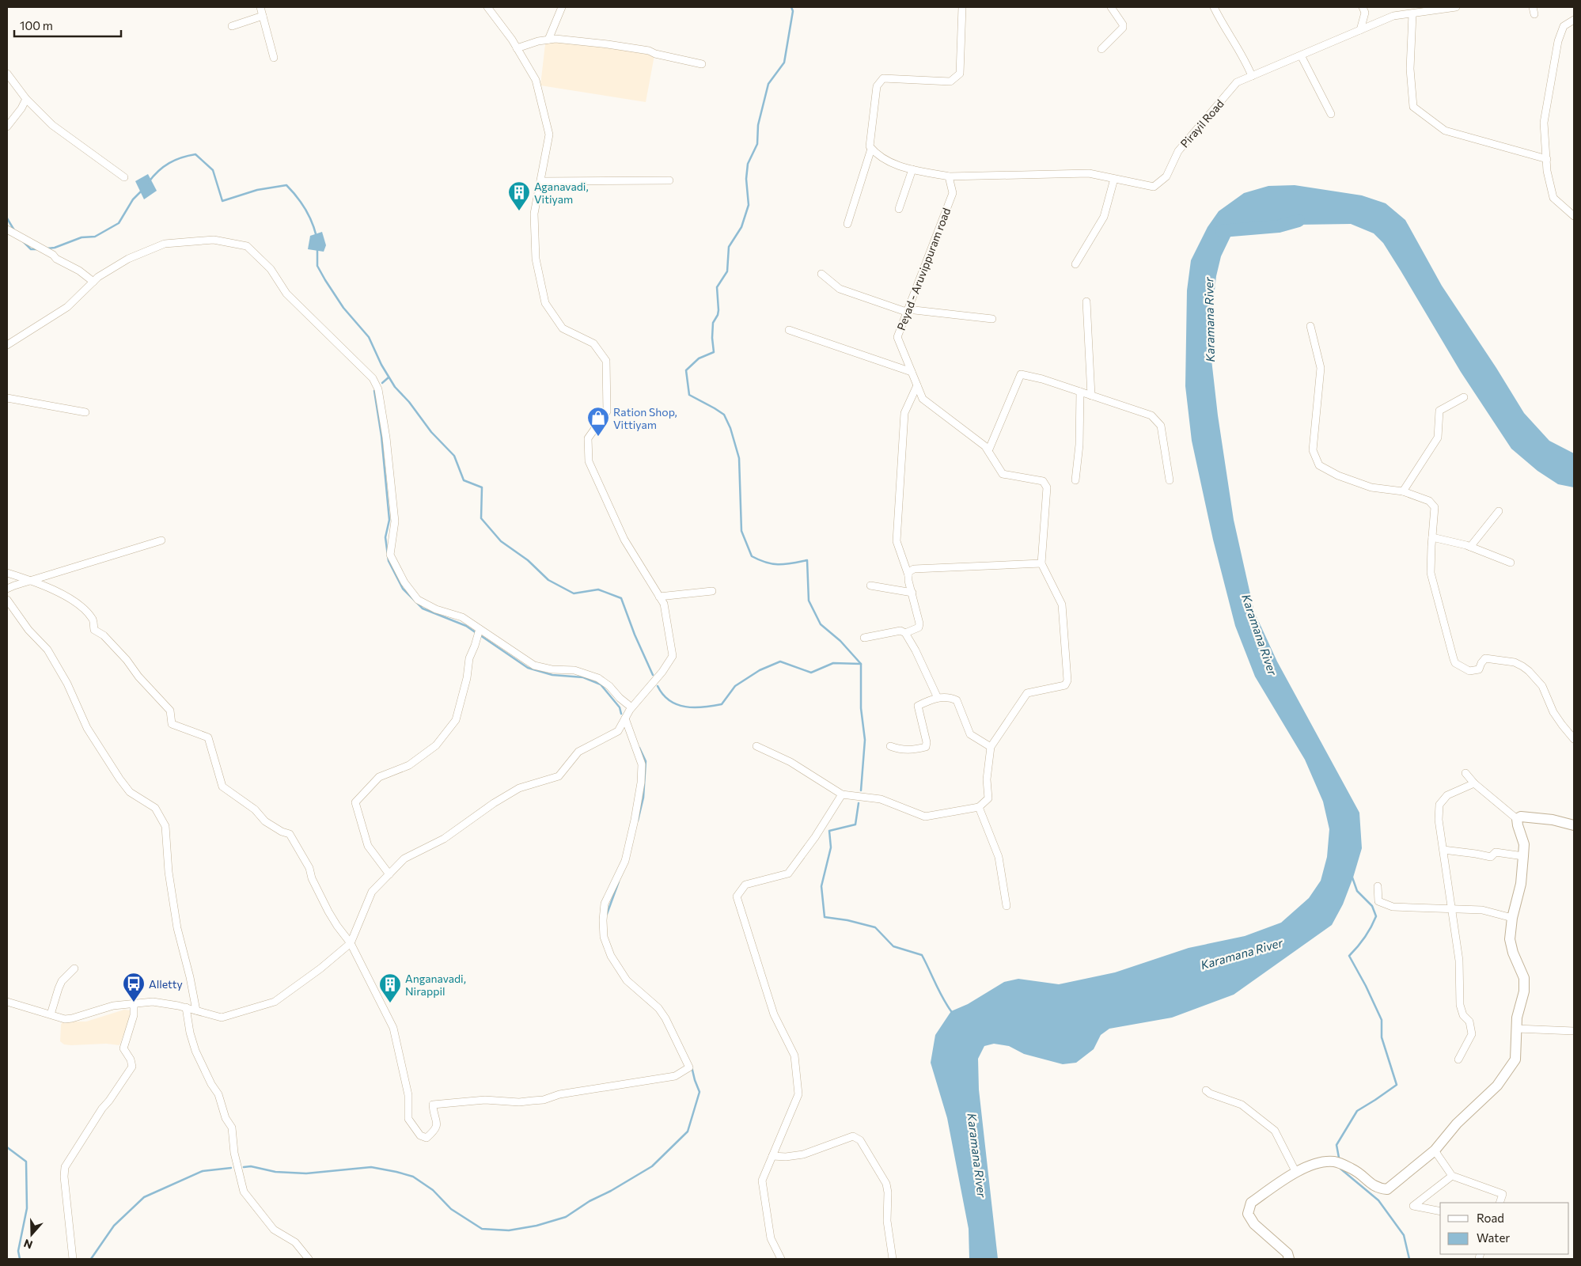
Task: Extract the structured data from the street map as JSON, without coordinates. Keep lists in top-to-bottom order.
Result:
{
  "streets": {
    "street": ["Pirayil Road", "Peyad - Aruvippuram road"]
  },
  "crossings": [
    ["Pirayil Road", "Peyad - Aruvippuram road"]
  ],
  "water": ["Karamana River"],
  "places": {
    "building": ["Aganavadi, Vitiyam", "Anganavadi, Nirappil"],
    "shop": ["Ration Shop, Vittiyam"],
    "bus stop": ["Alletty"]
  },
  "legend": ["Road", "Water"],
  "scale_bar": "100 m",
  "north": "bottom"
}
